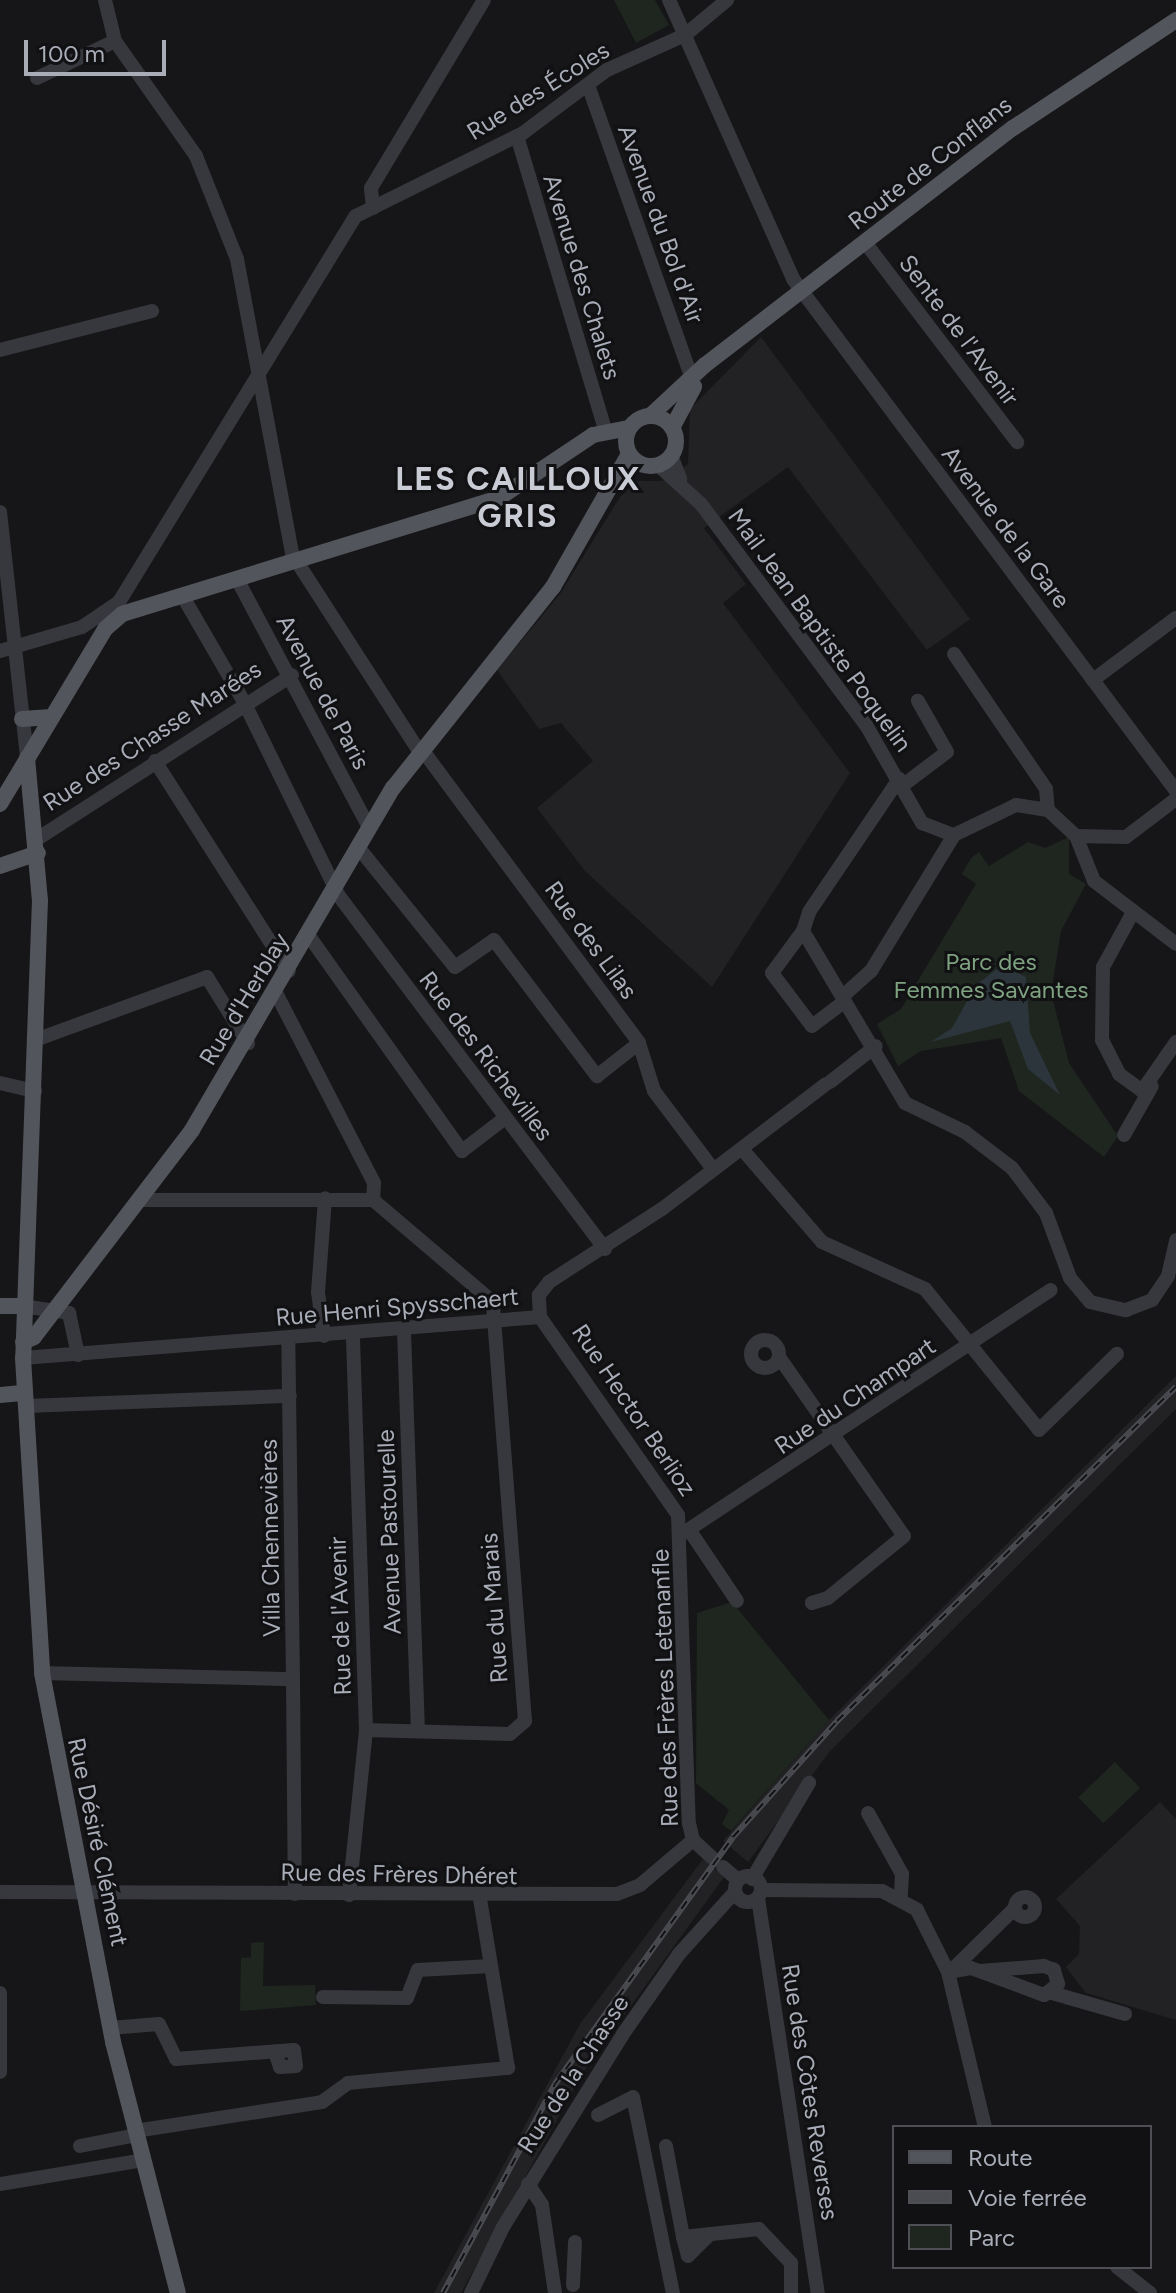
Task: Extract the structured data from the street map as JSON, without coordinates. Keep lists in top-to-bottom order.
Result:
{
  "streets": {
    "main road": [
      "Route de Conflans",
      "Rue des Chasse Marées",
      "Rue d'Herblay",
      "Rue Désiré Clément"
    ],
    "street": [
      "Rue des Écoles",
      "Avenue du Bol d'Air",
      "Avenue des Chalets",
      "Sente de l'Avenir",
      "Avenue de la Gare",
      "Mail Jean Baptiste Poquelin",
      "Avenue de Paris",
      "Rue des Lilas",
      "Rue des Richevilles",
      "Rue Henri Spysschaert",
      "Rue du Champart",
      "Rue Hector Berlioz",
      "Avenue Pastourelle",
      "Villa Chennevières",
      "Rue du Marais",
      "Rue de l'Avenir",
      "Rue des Frères Letenanfle",
      "Rue des Frères Dhéret",
      "Rue de la Chasse",
      "Rue des Côtes Reverses"
    ]
  },
  "crossings": [
    ["Rue des Écoles", "Avenue du Bol d'Air"],
    ["Rue des Écoles", "Avenue des Chalets"],
    ["Rue des Écoles", "Avenue de la Gare"],
    ["Route de Conflans", "Avenue du Bol d'Air"],
    ["Route de Conflans", "Sente de l'Avenir"],
    ["Route de Conflans", "Avenue de la Gare"],
    ["Avenue de Paris", "Rue des Chasse Marées"],
    ["Avenue de Paris", "Rue d'Herblay"],
    ["Rue des Chasse Marées", "Rue des Richevilles"],
    ["Rue des Chasse Marées", "Rue Désiré Clément"],
    ["Rue des Lilas", "Rue d'Herblay"],
    ["Rue d'Herblay", "Rue des Richevilles"],
    ["Rue d'Herblay", "Rue Henri Spysschaert"],
    ["Rue d'Herblay", "Rue Désiré Clément"],
    ["Rue des Richevilles", "Rue Henri Spysschaert"],
    ["Rue Henri Spysschaert", "Rue Hector Berlioz"],
    ["Rue Henri Spysschaert", "Avenue Pastourelle"],
    ["Rue Henri Spysschaert", "Villa Chennevières"],
    ["Rue Henri Spysschaert", "Rue du Marais"],
    ["Rue Henri Spysschaert", "Rue de l'Avenir"],
    ["Rue Henri Spysschaert", "Rue Désiré Clément"],
    ["Rue du Champart", "Rue Hector Berlioz"],
    ["Rue du Champart", "Rue des Frères Letenanfle"],
    ["Rue Hector Berlioz", "Rue des Frères Letenanfle"],
    ["Avenue Pastourelle", "Rue du Marais"],
    ["Villa Chennevières", "Rue des Frères Dhéret"],
    ["Rue du Marais", "Rue de l'Avenir"],
    ["Rue de l'Avenir", "Rue des Frères Dhéret"],
    ["Rue des Frères Letenanfle", "Rue des Frères Dhéret"],
    ["Rue Désiré Clément", "Rue des Frères Dhéret"]
  ],
  "districts": ["LES CAILLOUX GRIS"],
  "parks": ["Parc des Femmes Savantes"],
  "legend": ["Route", "Voie ferrée", "Parc"],
  "scale_bar": "100 m"
}
